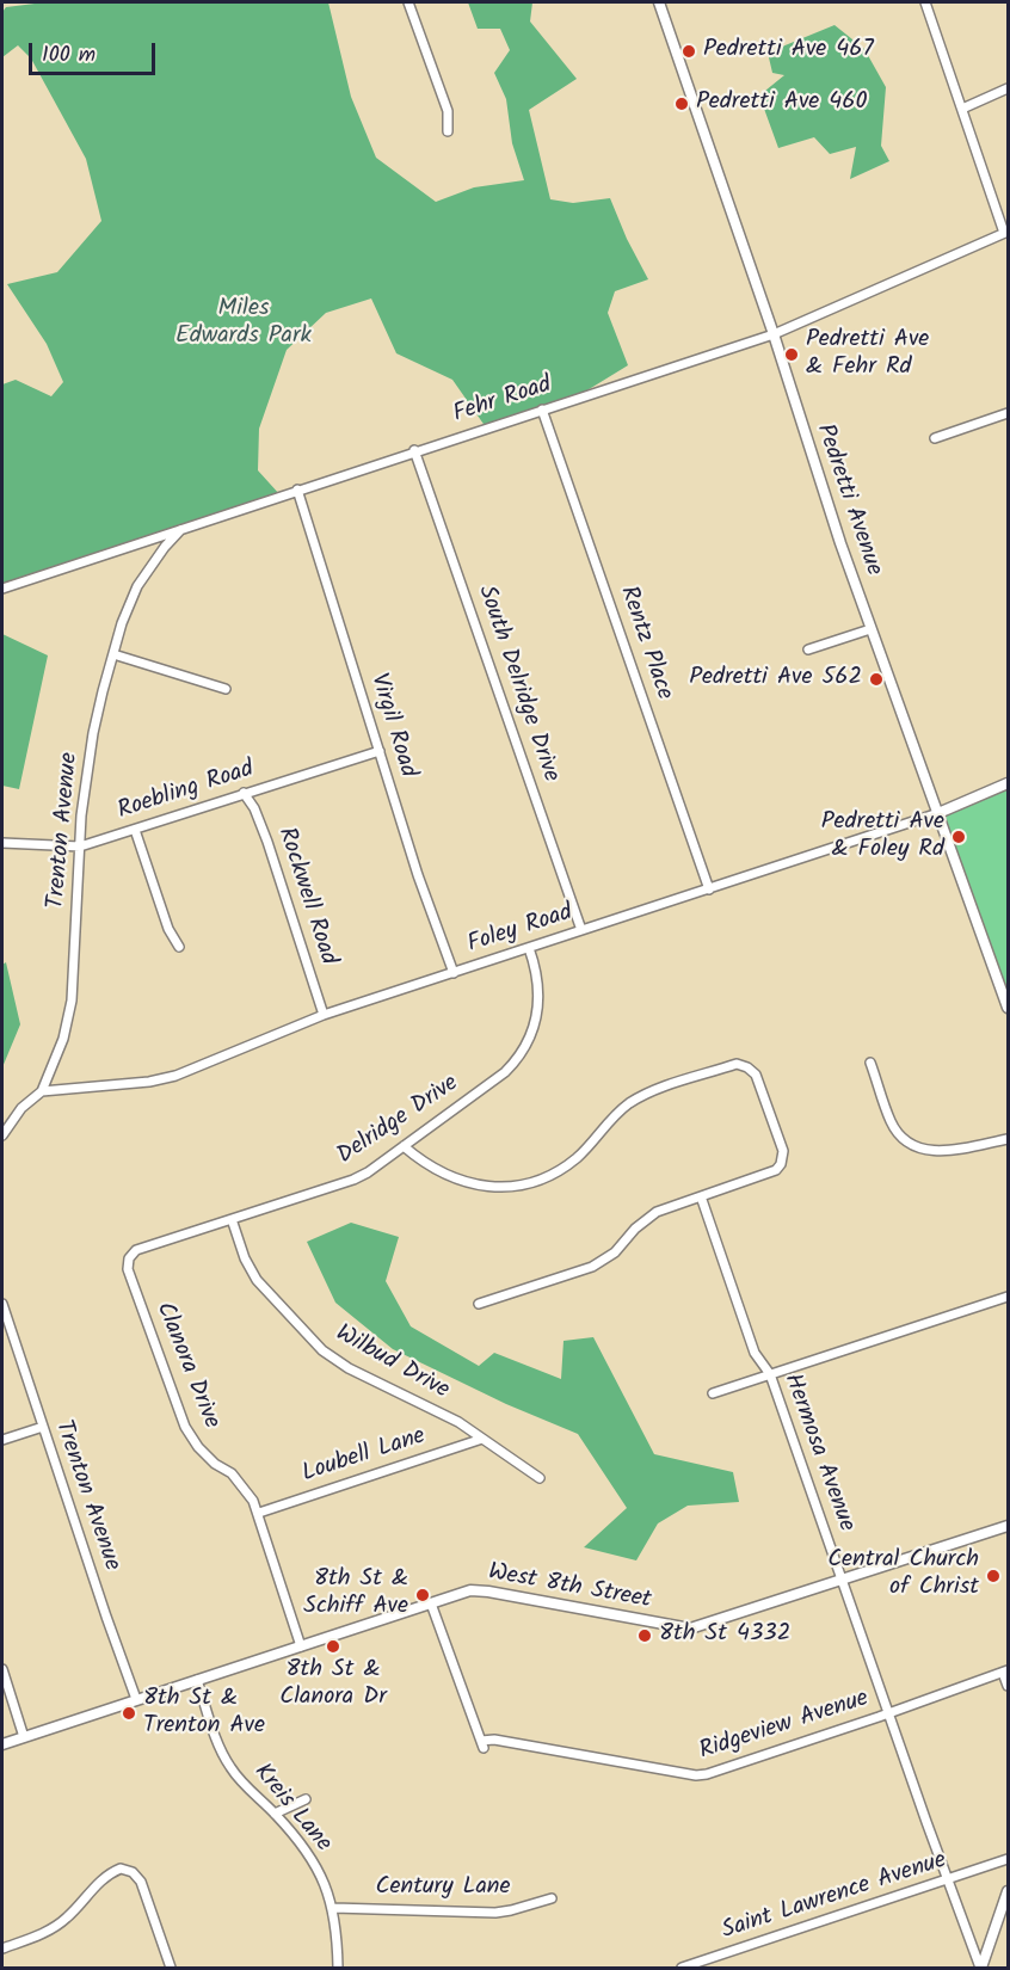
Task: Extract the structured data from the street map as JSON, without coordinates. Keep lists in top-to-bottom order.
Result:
{
  "streets": {
    "street": [
      "Fehr Road",
      "Pedretti Avenue",
      "Rentz Place",
      "South Delridge Drive",
      "Virgil Road",
      "Roebling Road",
      "Trenton Avenue",
      "Rockwell Road",
      "Foley Road",
      "Delridge Drive",
      "Wilbud Drive",
      "Clanora Drive",
      "Hermosa Avenue",
      "Loubell Lane",
      "West 8th Street",
      "Ridgeview Avenue",
      "Kreis Lane",
      "Century Lane",
      "Saint Lawrence Avenue"
    ]
  },
  "crossings": [
    ["Fehr Road", "Pedretti Avenue"],
    ["Fehr Road", "Rentz Place"],
    ["Fehr Road", "South Delridge Drive"],
    ["Fehr Road", "Virgil Road"],
    ["Fehr Road", "Trenton Avenue"],
    ["Pedretti Avenue", "Foley Road"],
    ["Rentz Place", "Foley Road"],
    ["South Delridge Drive", "Foley Road"],
    ["Virgil Road", "Roebling Road"],
    ["Virgil Road", "Foley Road"],
    ["Roebling Road", "Trenton Avenue"],
    ["Roebling Road", "Rockwell Road"],
    ["Trenton Avenue", "Foley Road"],
    ["Trenton Avenue", "West 8th Street"],
    ["Rockwell Road", "Foley Road"],
    ["Foley Road", "Delridge Drive"],
    ["Delridge Drive", "Wilbud Drive"],
    ["Delridge Drive", "Clanora Drive"],
    ["Wilbud Drive", "Loubell Lane"],
    ["Clanora Drive", "Loubell Lane"],
    ["Clanora Drive", "West 8th Street"],
    ["Hermosa Avenue", "West 8th Street"],
    ["Hermosa Avenue", "Ridgeview Avenue"],
    ["Hermosa Avenue", "Saint Lawrence Avenue"],
    ["West 8th Street", "Ridgeview Avenue"],
    ["West 8th Street", "Kreis Lane"],
    ["Kreis Lane", "Century Lane"]
  ],
  "parks": ["Miles Edwards Park"],
  "places": [
    "Pedretti Ave 467",
    "Pedretti Ave 460",
    "Pedretti Ave & Fehr Rd",
    "Pedretti Ave 562",
    "Pedretti Ave & Foley Rd",
    "Central Church of Christ",
    "8th St & Schiff Ave",
    "8th St 4332",
    "8th St & Clanora Dr",
    "8th St & Trenton Ave"
  ],
  "scale_bar": "100 m"
}
